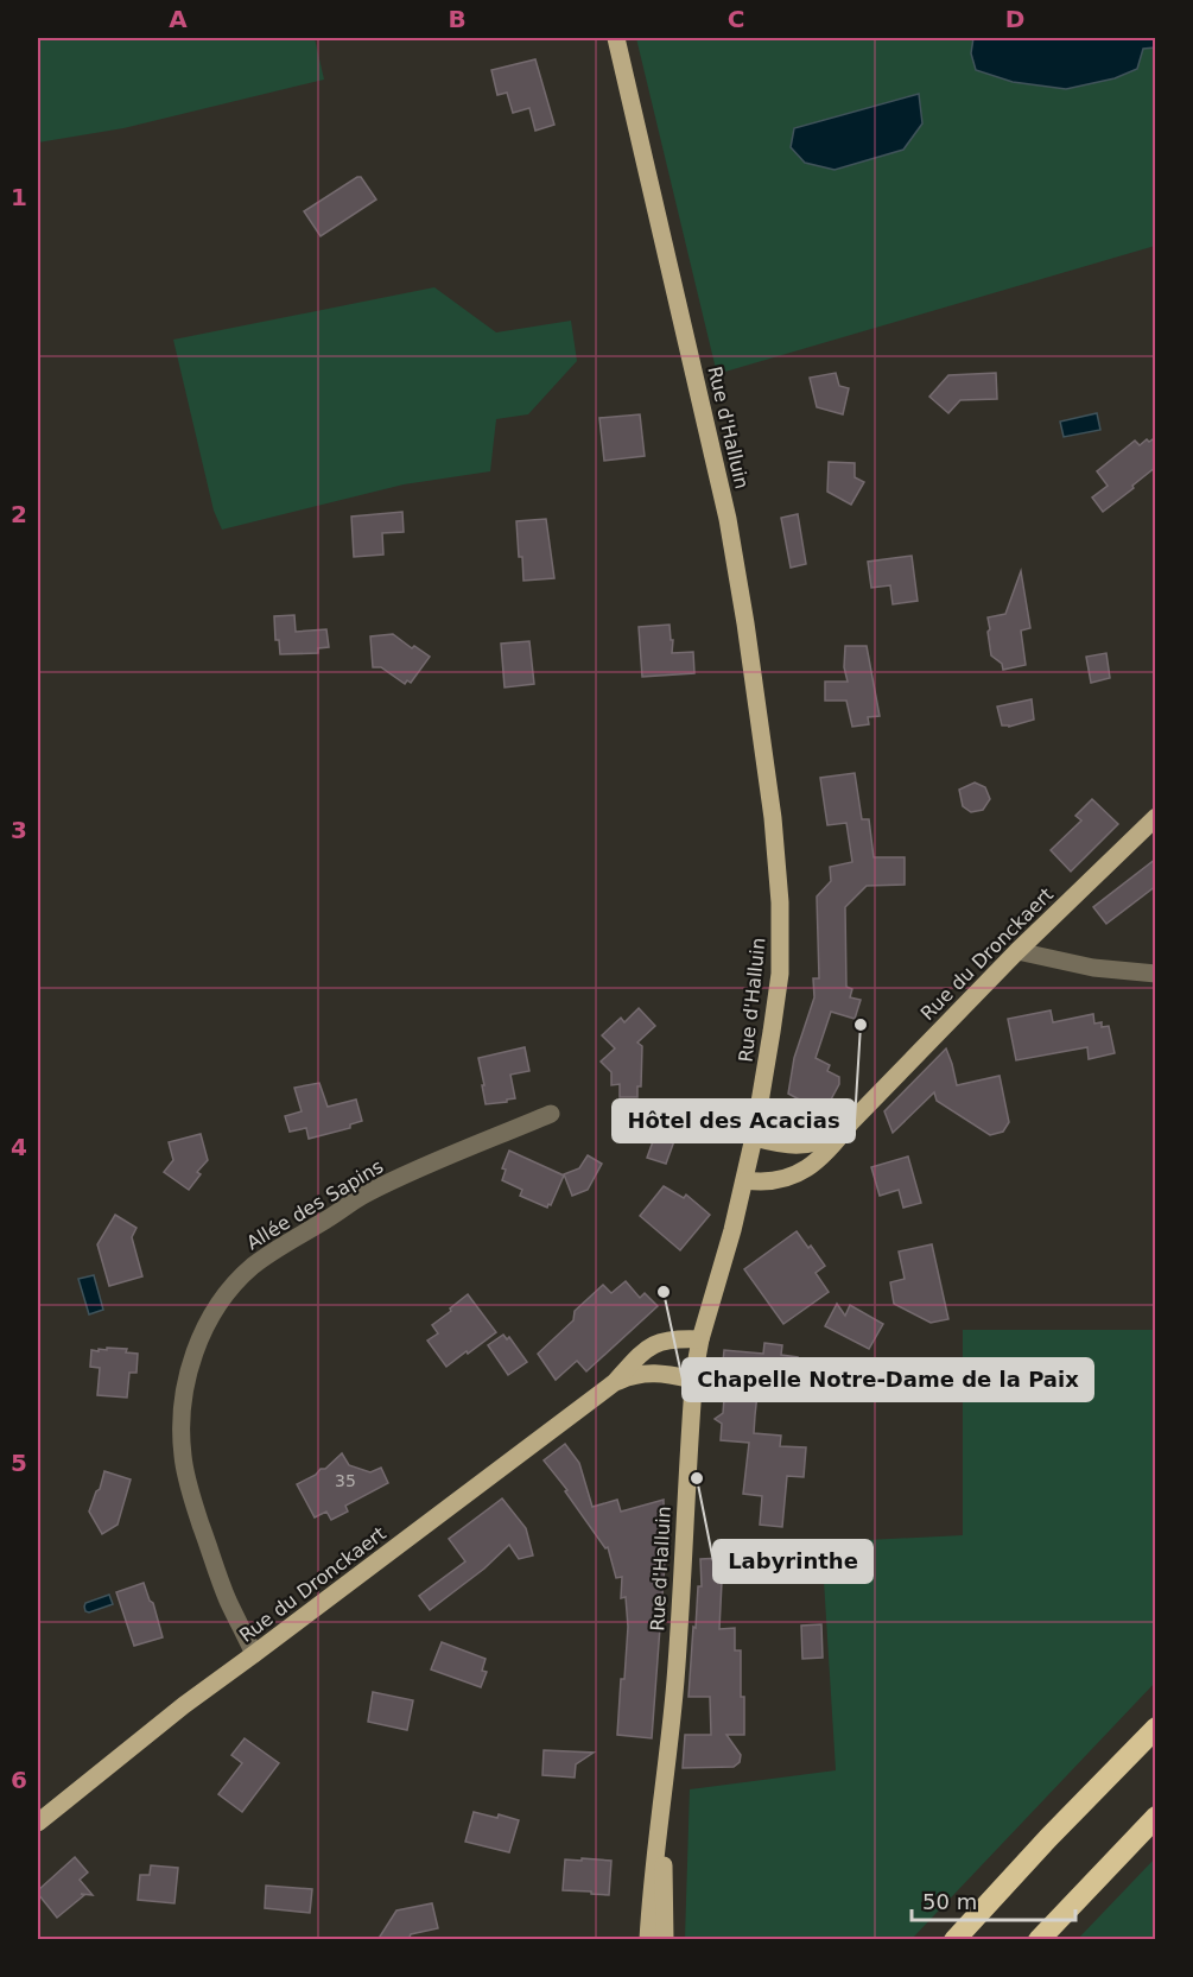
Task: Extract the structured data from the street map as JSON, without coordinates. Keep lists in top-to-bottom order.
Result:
{
  "streets": {
    "main road": ["Rue d'Halluin", "Rue du Dronckaert"],
    "street": ["Allée des Sapins"]
  },
  "crossings": [
    ["Rue d'Halluin", "Rue du Dronckaert"],
    ["Rue du Dronckaert", "Allée des Sapins"]
  ],
  "places": ["Hôtel des Acacias", "Chapelle Notre-Dame de la Paix", "Labyrinthe"],
  "house_numbers": ["35"],
  "scale_bar": "50 m",
  "grid": {
    "columns": [
      "A",
      "B",
      "C",
      "D"
    ],
    "rows": [
      "1",
      "2",
      "3",
      "4",
      "5",
      "6"
    ]
  }
}
